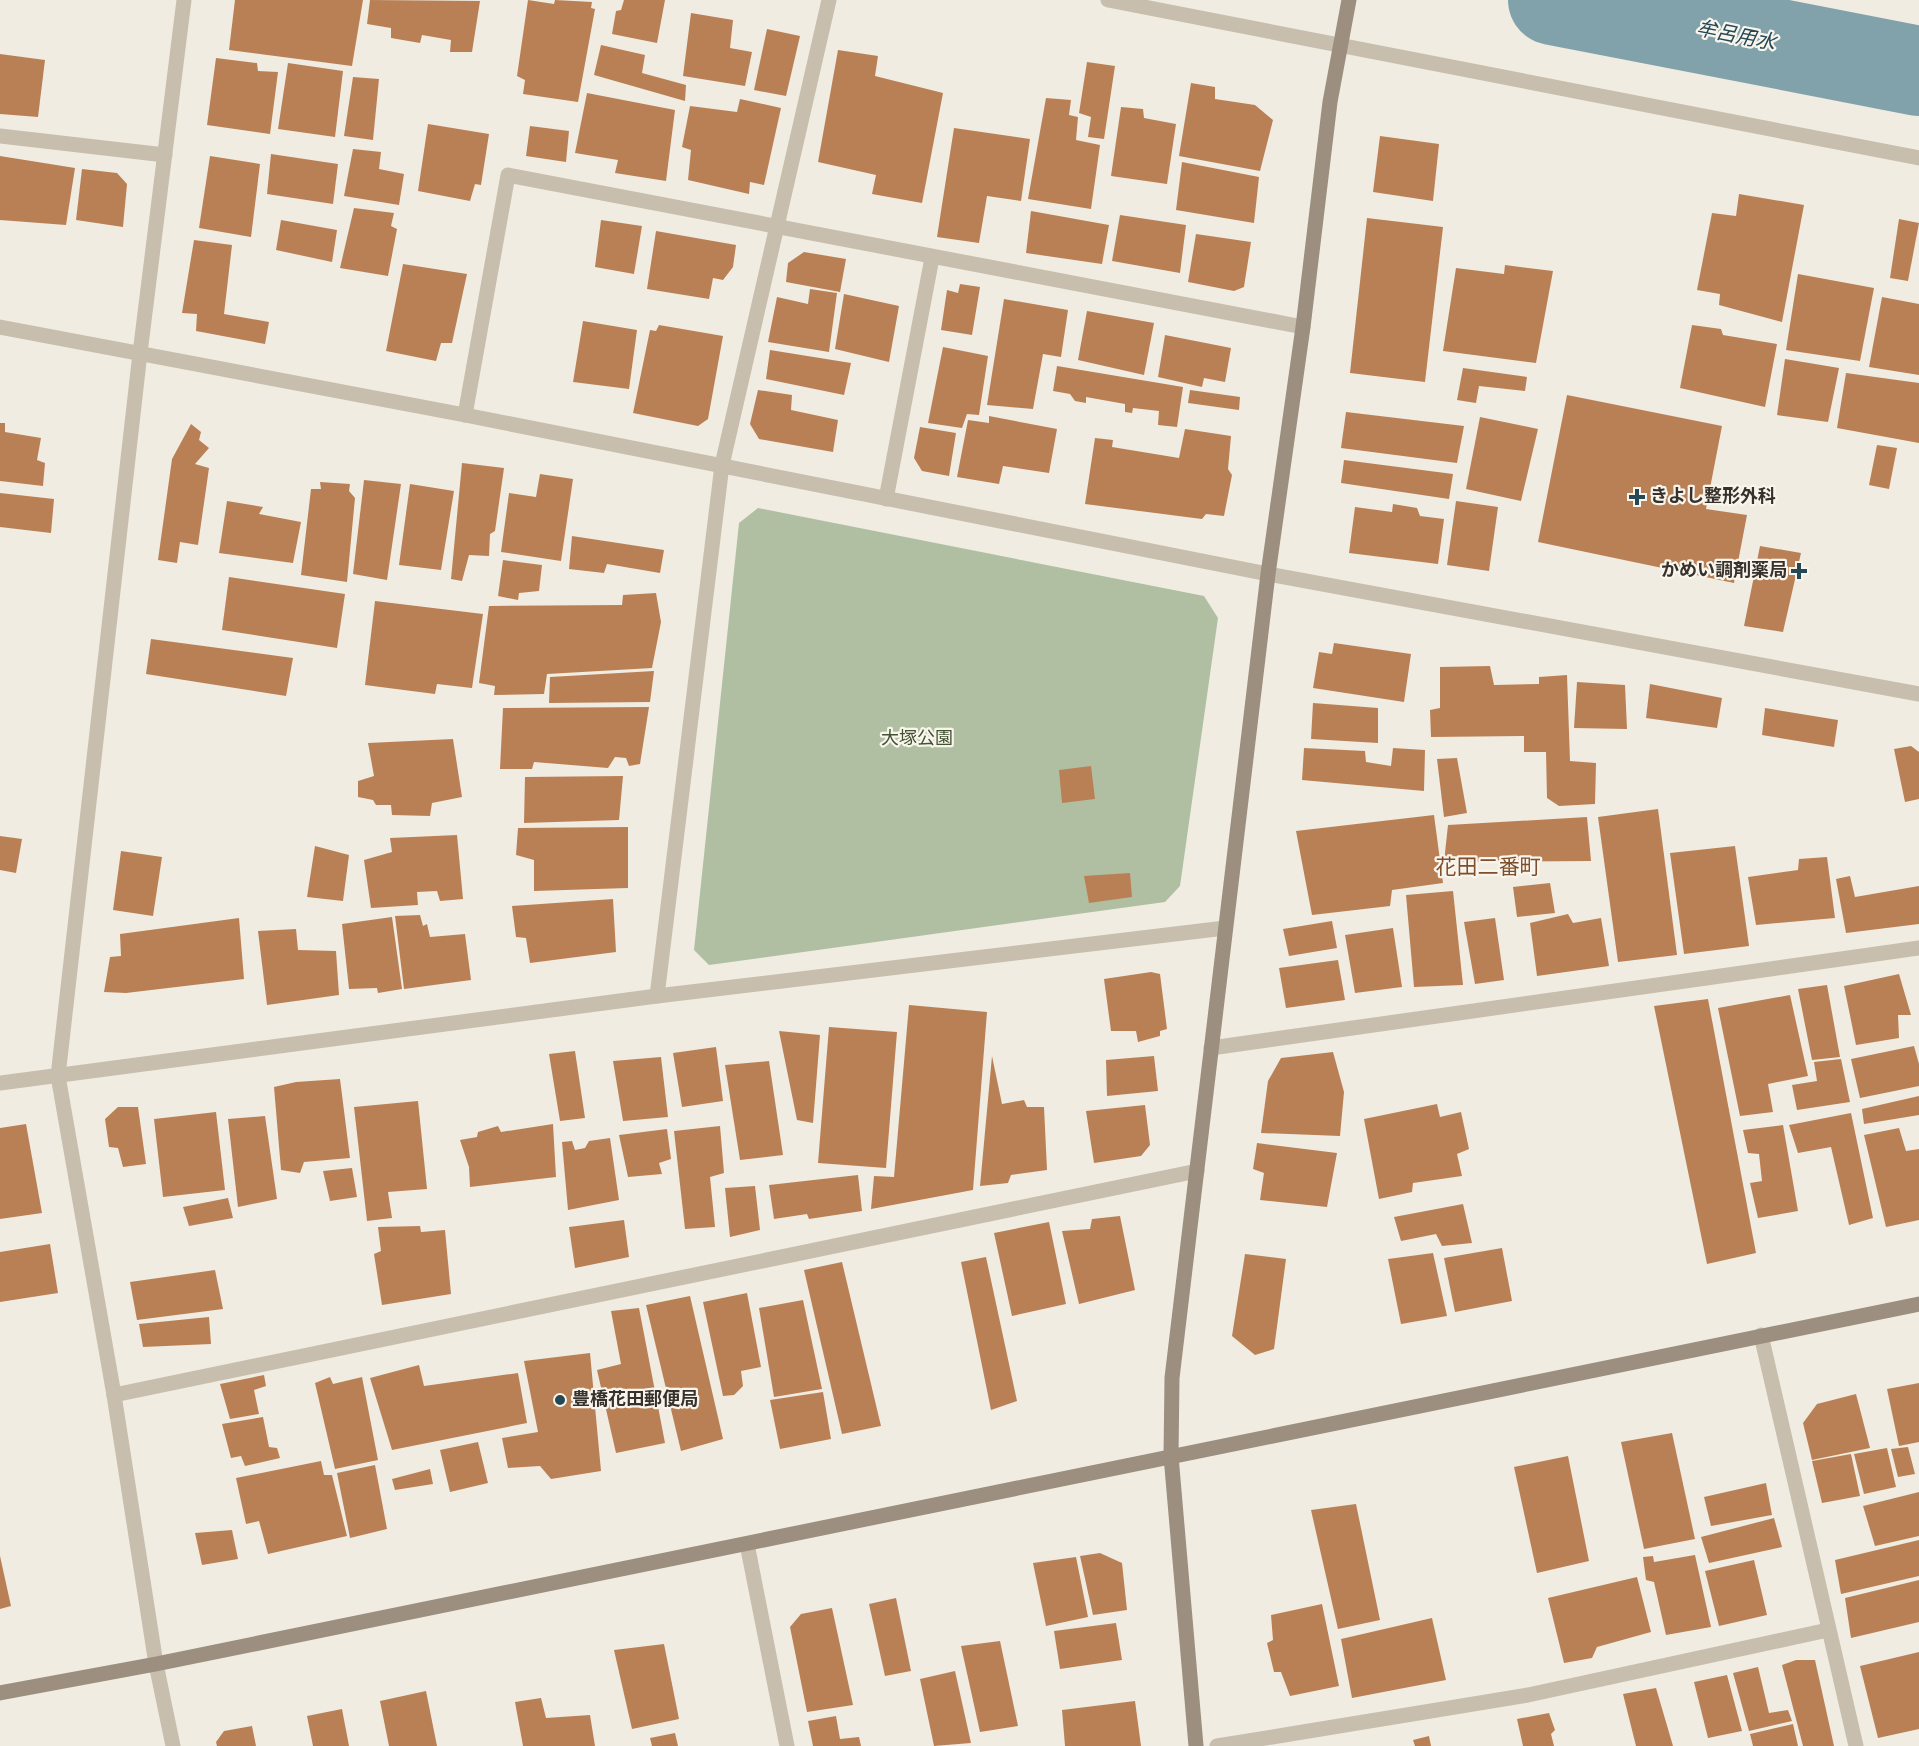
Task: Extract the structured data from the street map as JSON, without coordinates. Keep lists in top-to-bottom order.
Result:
{
  "districts": ["花田二番町"],
  "water": ["牟呂用水"],
  "parks": ["大塚公園"],
  "places": {
    "health": ["きよし整形外科", "かめい調剤薬局"],
    "other": ["豊橋花田郵便局"]
  }
}
